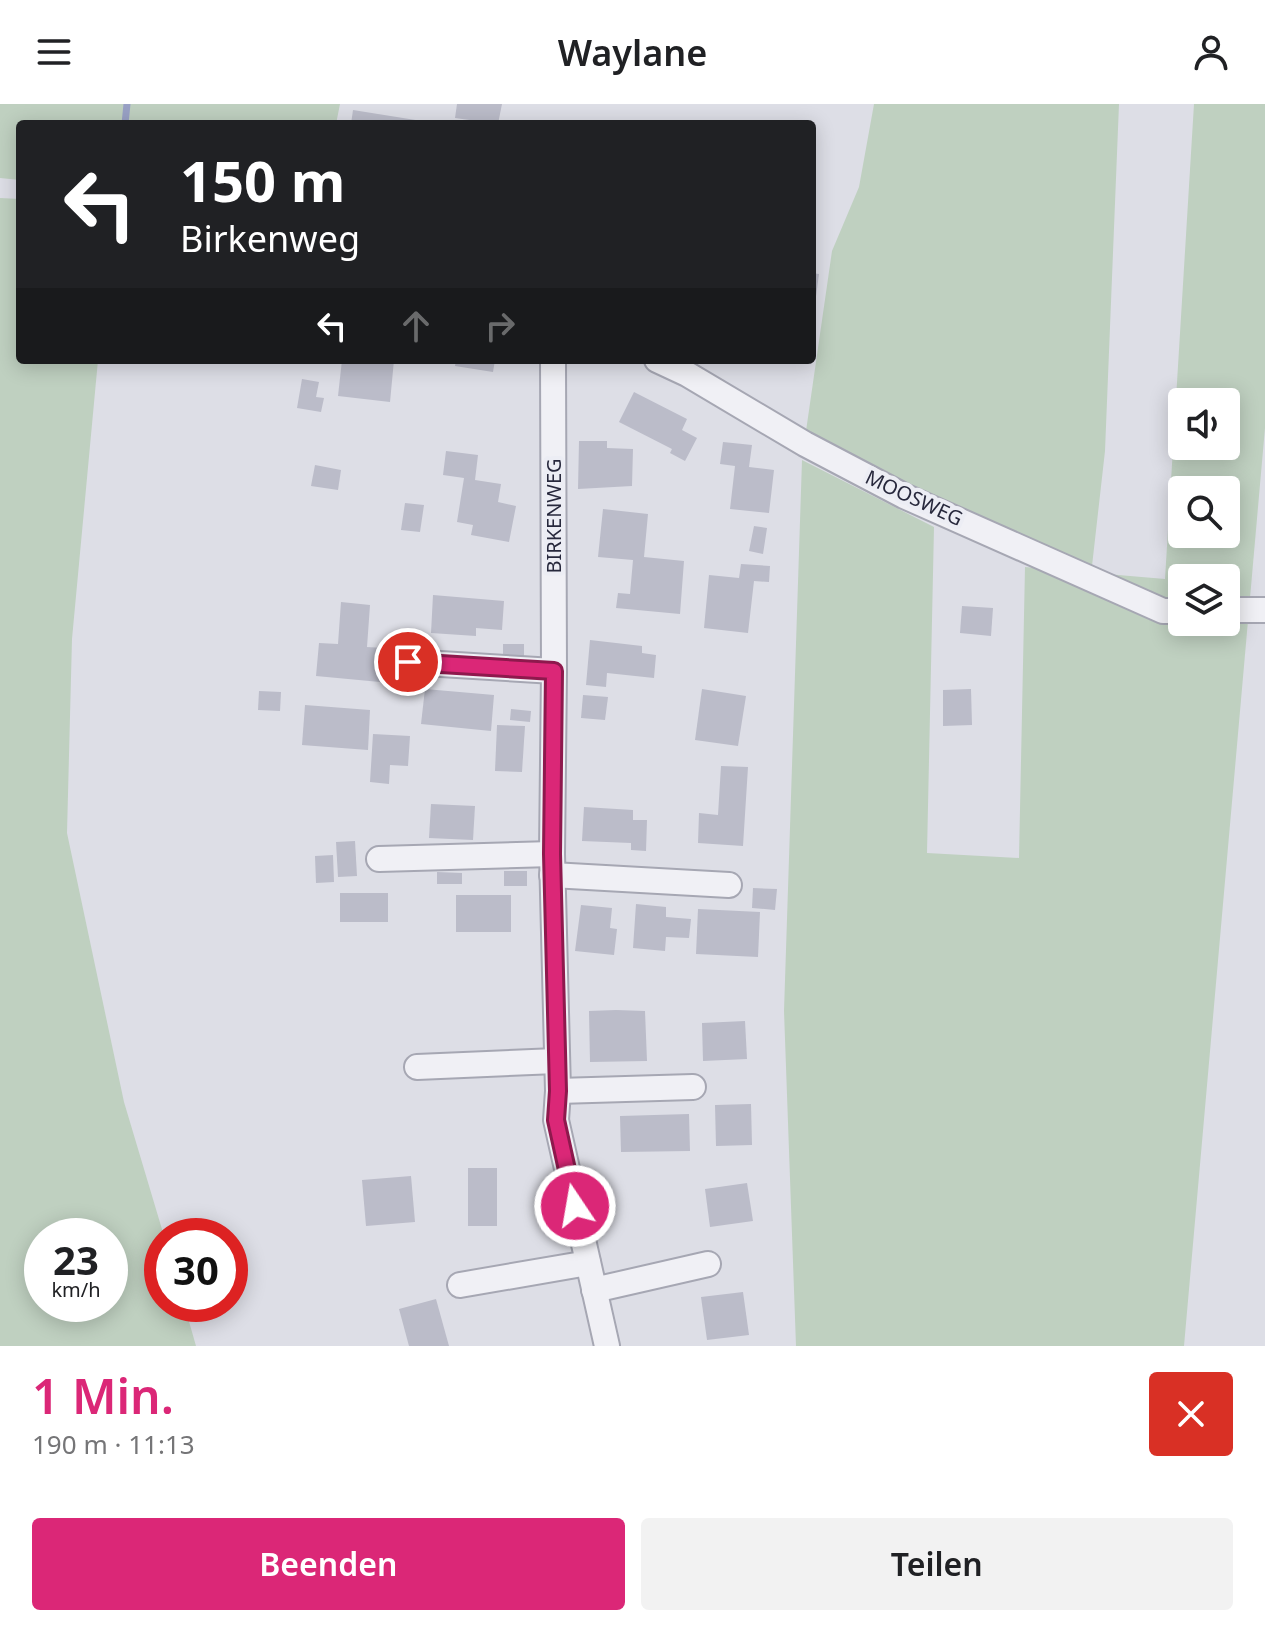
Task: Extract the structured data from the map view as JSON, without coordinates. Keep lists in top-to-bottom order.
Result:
{
  "streets": {
    "street": ["MOOSWEG", "BIRKENWEG"]
  },
  "page": {
    "header": "Waylane",
    "turn": ["150 m", "Birkenweg"],
    "speed": "23 km/h",
    "limit": "30",
    "heading": ["1 Min.", "190 m · 11:13"],
    "buttons": ["Beenden", "Teilen"]
  }
}
